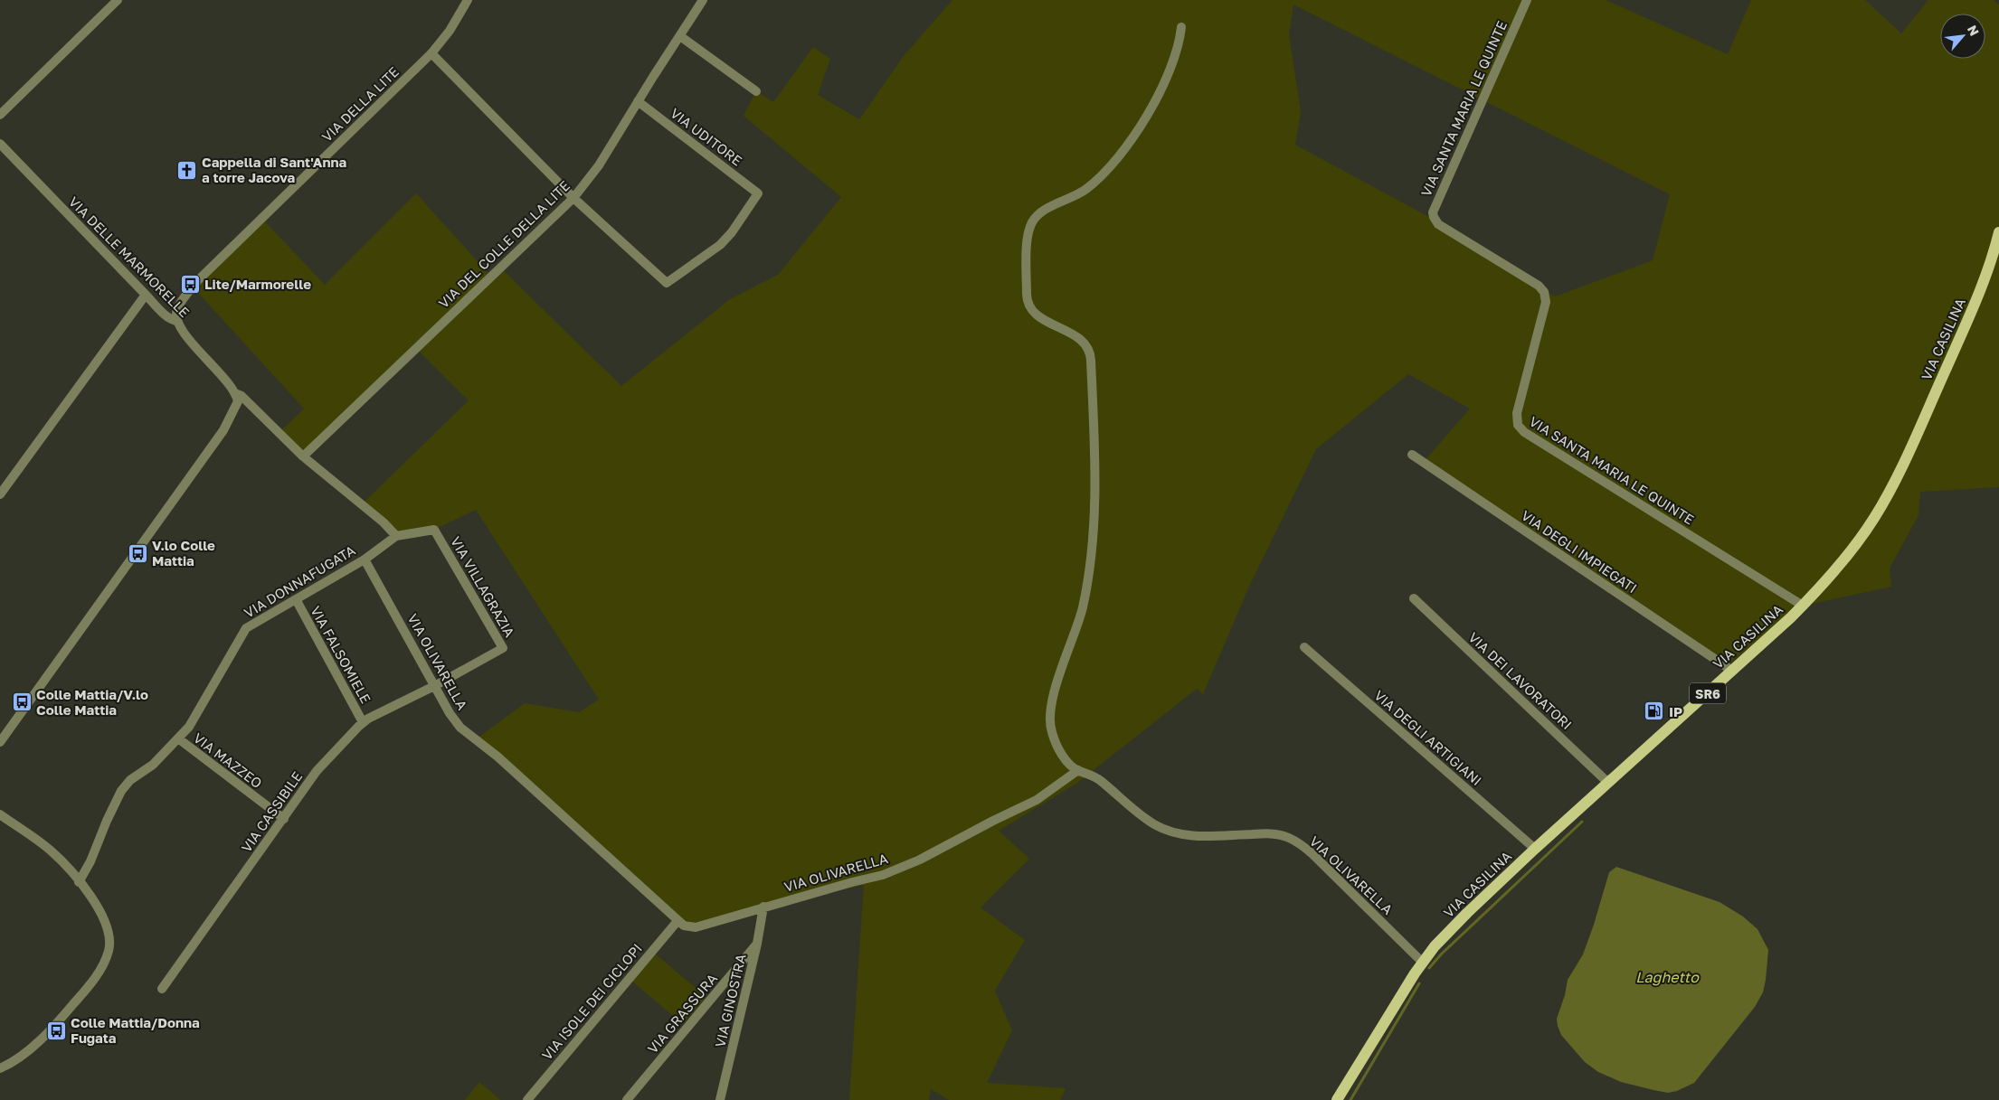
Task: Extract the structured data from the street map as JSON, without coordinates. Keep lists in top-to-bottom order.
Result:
{
  "streets": {
    "main road": ["VIA CASILINA", "SR6"],
    "street": [
      "VIA DELLA LITE",
      "VIA SANTA MARIA LE QUINTE",
      "VIA UDITORE",
      "VIA DEL COLLE DELLA LITE",
      "VIA DELLE MARMORELLE",
      "VIA DEGLI IMPIEGATI",
      "VIA DONNAFUGATA",
      "VIA VILLAGRAZIA",
      "VIA FALSOMIELE",
      "VIA OLIVARELLA",
      "VIA DEI LAVORATORI",
      "VIA DEGLI ARTIGIANI",
      "VIA MAZZEO",
      "VIA CASSIBILE",
      "VIA GINOSTRA",
      "VIA ISOLE DEI CICLOPI",
      "VIA GRASSURA"
    ]
  },
  "crossings": [
    ["VIA DELLA LITE", "VIA DELLE MARMORELLE"],
    ["VIA SANTA MARIA LE QUINTE", "VIA CASILINA"],
    ["VIA UDITORE", "VIA DEL COLLE DELLA LITE"],
    ["VIA DEL COLLE DELLA LITE", "VIA DELLE MARMORELLE"],
    ["VIA DELLE MARMORELLE", "VIA DONNAFUGATA"],
    ["VIA DELLE MARMORELLE", "VIA VILLAGRAZIA"],
    ["VIA CASILINA", "VIA DEGLI IMPIEGATI"],
    ["VIA CASILINA", "VIA OLIVARELLA"],
    ["VIA CASILINA", "VIA DEI LAVORATORI"],
    ["VIA CASILINA", "VIA DEGLI ARTIGIANI"],
    ["VIA DONNAFUGATA", "VIA VILLAGRAZIA"],
    ["VIA DONNAFUGATA", "VIA FALSOMIELE"],
    ["VIA DONNAFUGATA", "VIA OLIVARELLA"],
    ["VIA DONNAFUGATA", "VIA MAZZEO"],
    ["VIA VILLAGRAZIA", "VIA OLIVARELLA"],
    ["VIA VILLAGRAZIA", "VIA CASSIBILE"],
    ["VIA FALSOMIELE", "VIA CASSIBILE"],
    ["VIA OLIVARELLA", "VIA CASSIBILE"],
    ["VIA OLIVARELLA", "VIA GINOSTRA"],
    ["VIA OLIVARELLA", "VIA ISOLE DEI CICLOPI"],
    ["VIA MAZZEO", "VIA CASSIBILE"],
    ["VIA GINOSTRA", "VIA GRASSURA"]
  ],
  "water": ["Laghetto"],
  "places": {
    "church": ["Cappella di Sant'Anna a torre Jacova"],
    "bus stop": [
      "Lite/Marmorelle",
      "V.lo Colle Mattia",
      "Colle Mattia/V.lo Colle Mattia",
      "Colle Mattia/Donna Fugata"
    ],
    "fuel station": ["IP"]
  },
  "north": "top right"
}
